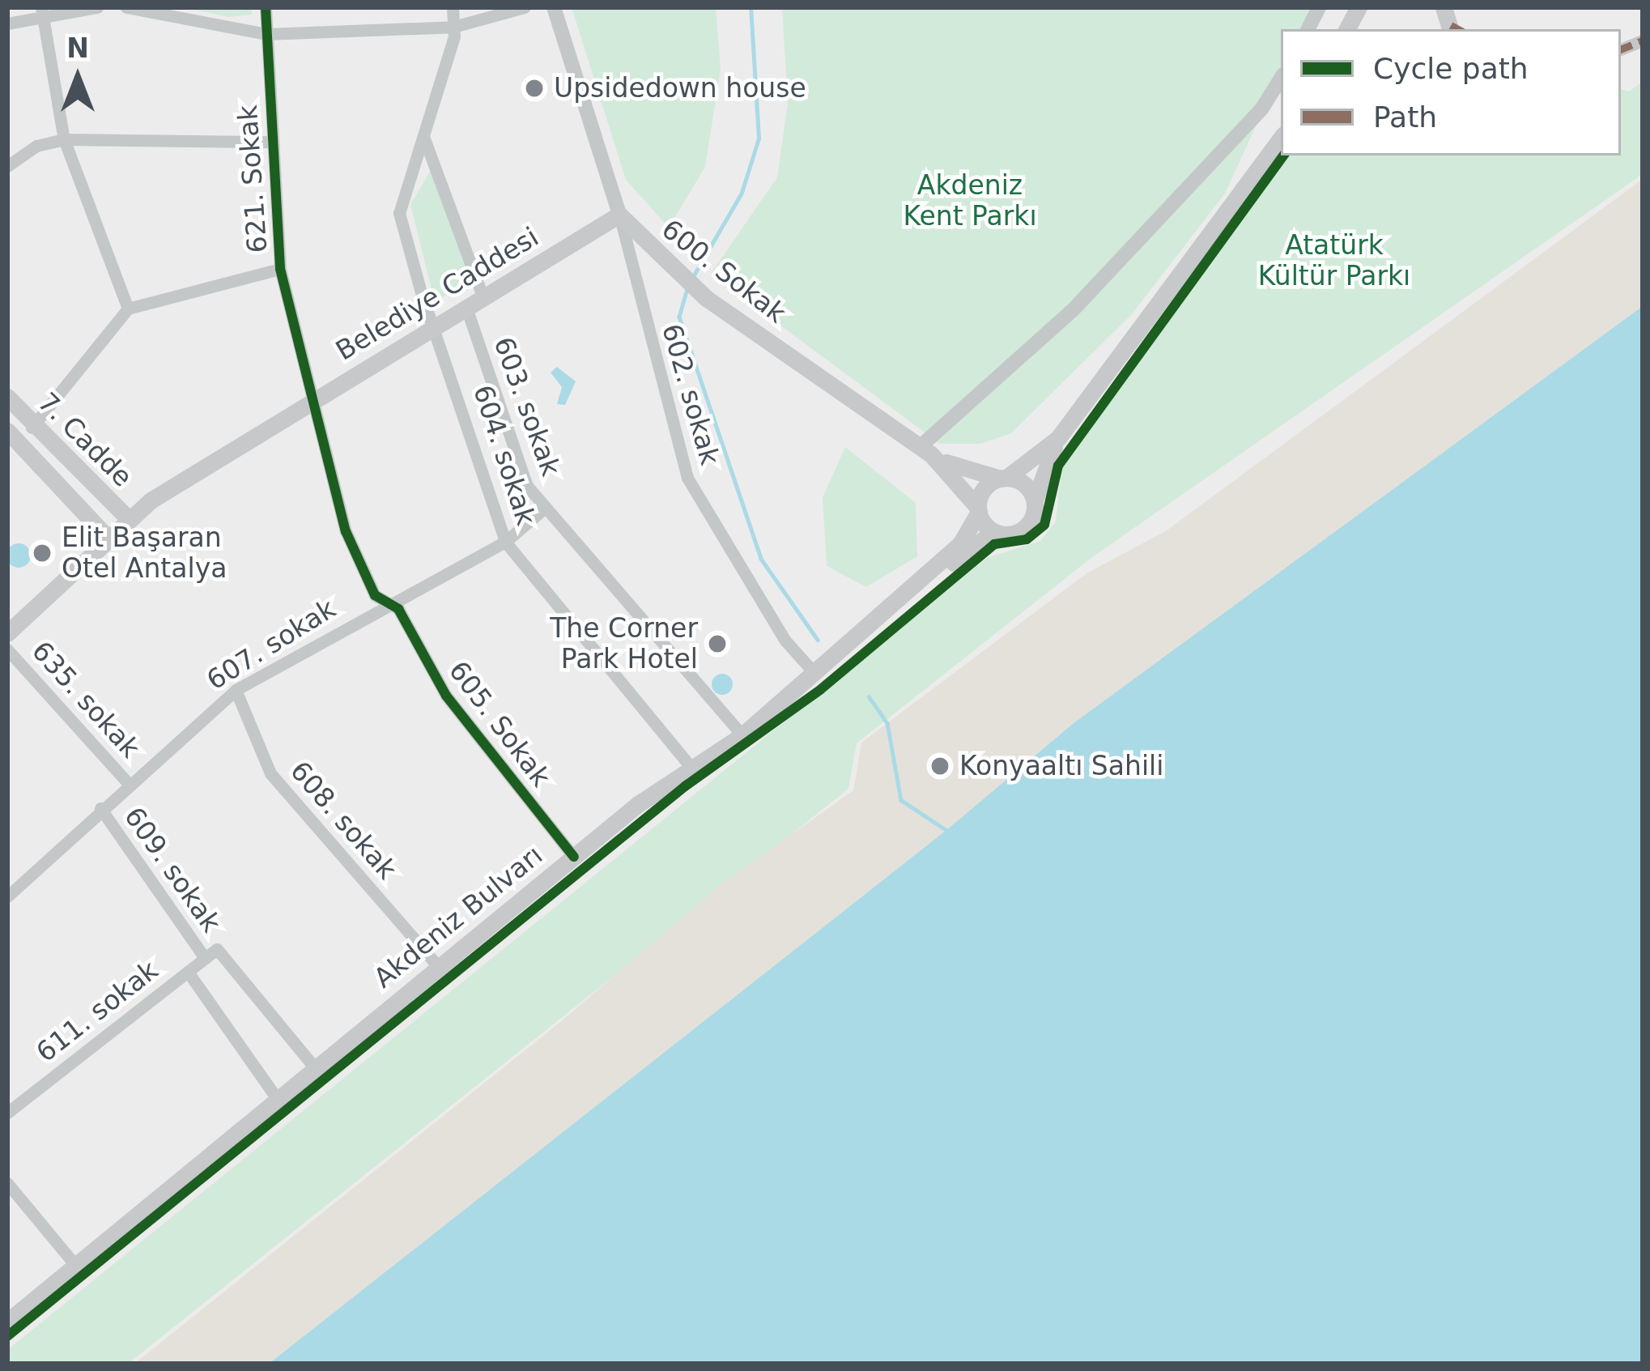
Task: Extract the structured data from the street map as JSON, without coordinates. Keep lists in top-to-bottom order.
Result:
{
  "streets": {
    "main road": [
      "600. Sokak",
      "Belediye Caddesi",
      "7. Cadde",
      "Akdeniz Bulvarı"
    ],
    "street": [
      "621. Sokak",
      "602. sokak",
      "603. sokak",
      "604. sokak",
      "607. sokak",
      "635. sokak",
      "605. Sokak",
      "608. sokak",
      "609. sokak",
      "611. sokak"
    ]
  },
  "crossings": [
    ["621. Sokak", "Belediye Caddesi"],
    ["621. Sokak", "605. Sokak"],
    ["600. Sokak", "Belediye Caddesi"],
    ["600. Sokak", "602. sokak"],
    ["Belediye Caddesi", "602. sokak"],
    ["Belediye Caddesi", "603. sokak"],
    ["Belediye Caddesi", "7. Cadde"],
    ["Belediye Caddesi", "604. sokak"],
    ["Belediye Caddesi", "605. Sokak"],
    ["602. sokak", "Akdeniz Bulvarı"],
    ["603. sokak", "607. sokak"],
    ["603. sokak", "Akdeniz Bulvarı"],
    ["604. sokak", "607. sokak"],
    ["604. sokak", "Akdeniz Bulvarı"],
    ["607. sokak", "635. sokak"],
    ["607. sokak", "605. Sokak"],
    ["607. sokak", "608. sokak"],
    ["607. sokak", "609. sokak"],
    ["605. Sokak", "Akdeniz Bulvarı"],
    ["608. sokak", "Akdeniz Bulvarı"],
    ["609. sokak", "611. sokak"],
    ["Akdeniz Bulvarı", "611. sokak"]
  ],
  "parks": ["Akdeniz Kent Parkı", "Atatürk Kültür Parkı"],
  "places": [
    "Upsidedown house",
    "Elit Başaran Otel Antalya",
    "The Corner Park Hotel",
    "Konyaaltı Sahili"
  ],
  "legend": ["Cycle path", "Path"],
  "north": "top"
}
